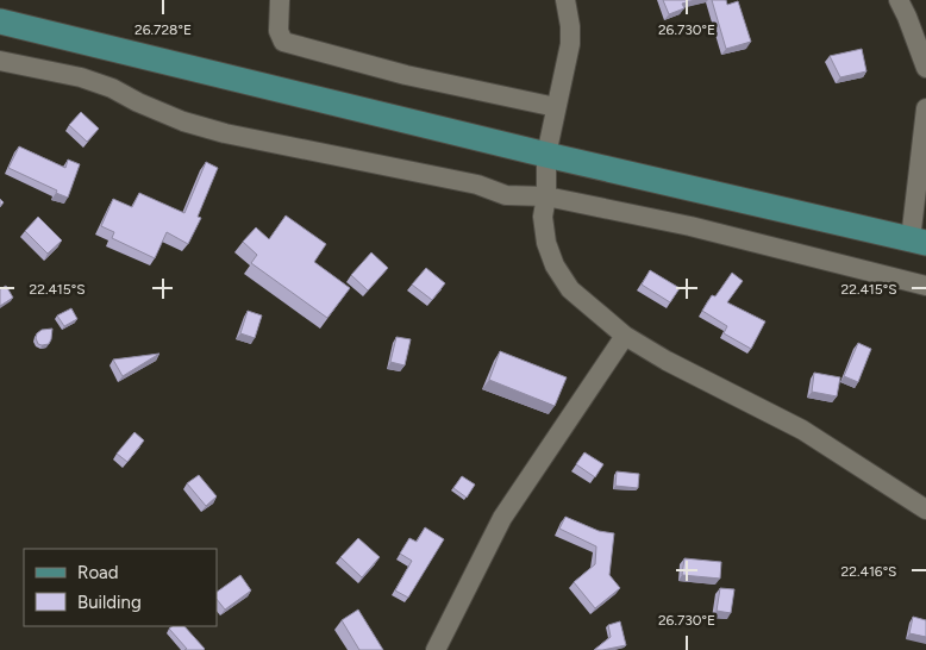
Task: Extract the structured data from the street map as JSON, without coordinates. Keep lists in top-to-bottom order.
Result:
{
  "legend": ["Road", "Building"],
  "coordinates": [
    "26.728°E",
    "26.730°E",
    "22.415°S",
    "22.416°S"
  ]
}
